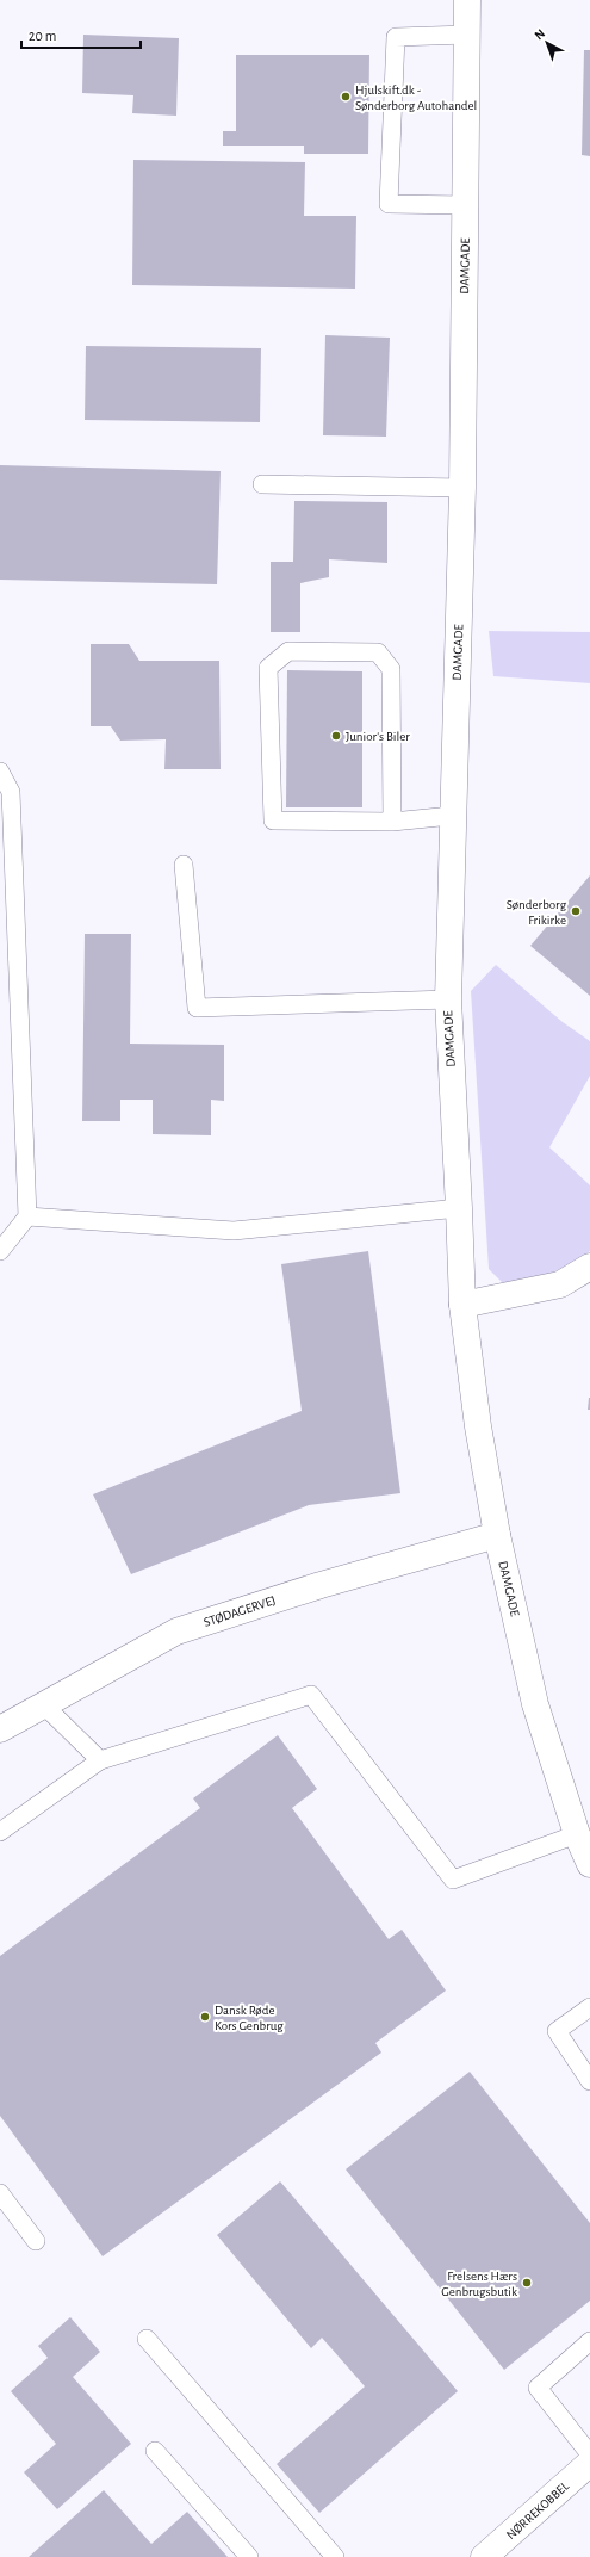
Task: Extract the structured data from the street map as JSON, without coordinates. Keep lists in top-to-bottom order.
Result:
{
  "streets": {
    "street": ["DAMGADE", "STØDAGERVEJ", "NØRREKOBBEL"]
  },
  "crossings": [
    ["DAMGADE", "STØDAGERVEJ"]
  ],
  "places": [
    "Hjulskift.dk - Sønderborg Autohandel",
    "Junior's Biler",
    "Sønderborg Frikirke",
    "Dansk Røde Kors Genbrug",
    "Frelsens Hærs Genbrugsbutik"
  ],
  "scale_bar": "20 m",
  "north": "top left"
}
